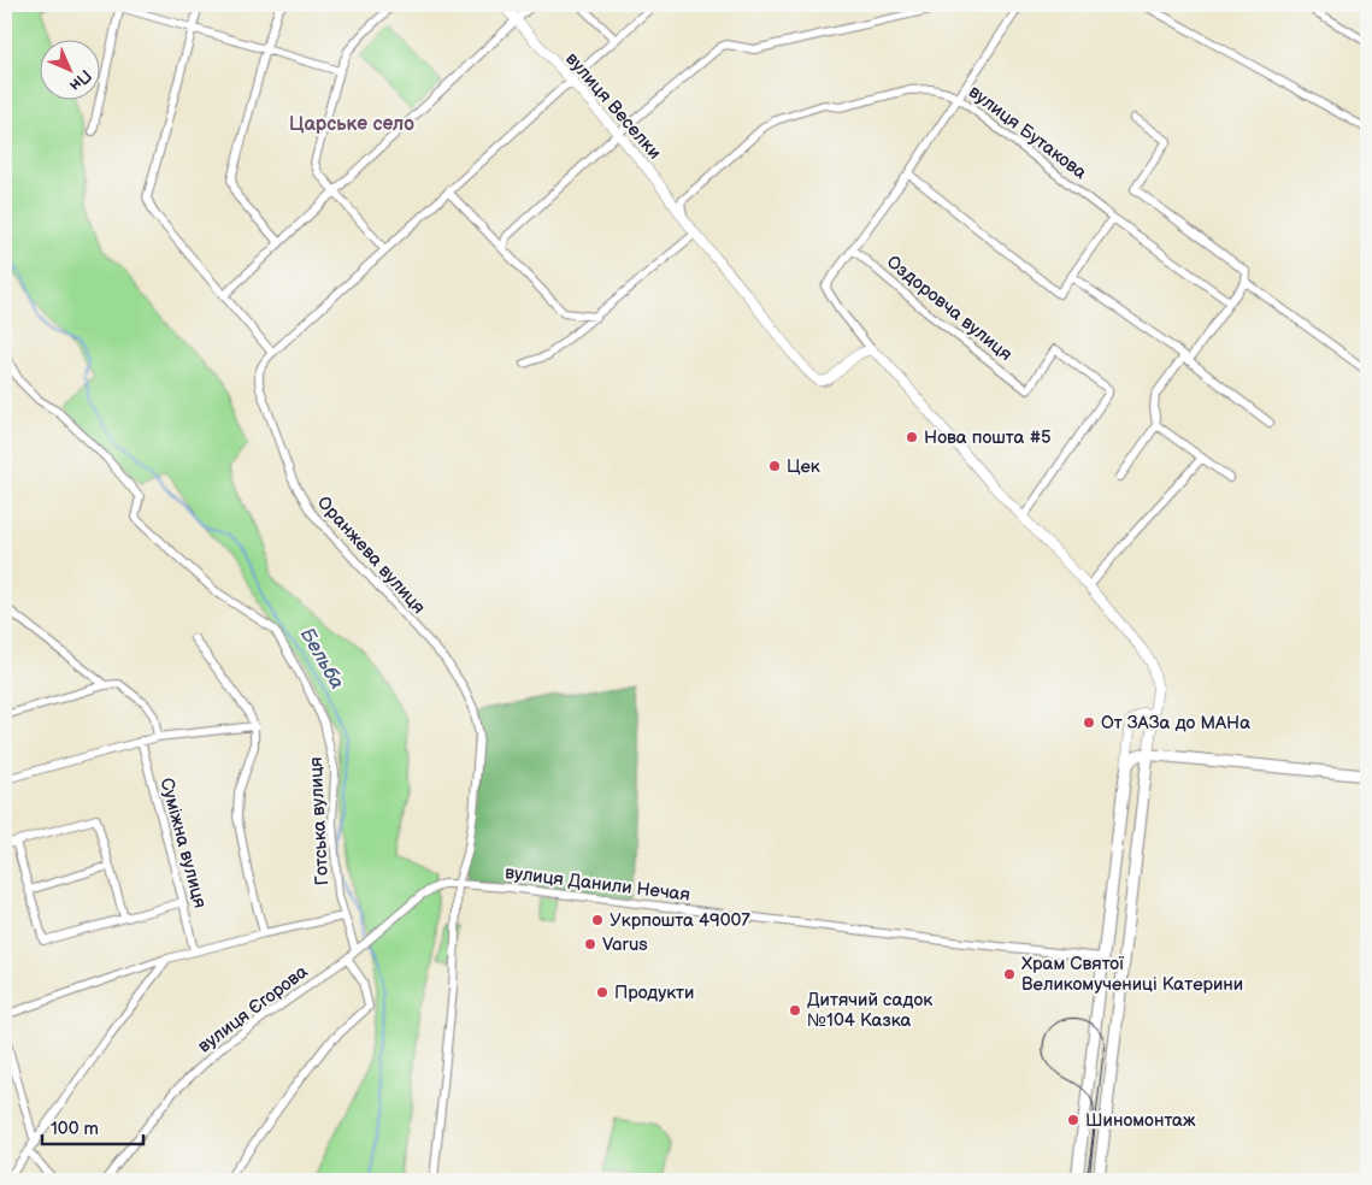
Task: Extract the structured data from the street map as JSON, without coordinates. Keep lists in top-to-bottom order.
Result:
{
  "streets": {
    "street": [
      "вулиця Веселки",
      "вулиця Бутакова",
      "Оздоровча вулиця",
      "Оранжева вулиця",
      "Готська вулиця",
      "Суміжна вулиця",
      "вулиця Данили Нечая",
      "вулиця Єгорова"
    ]
  },
  "crossings": [
    ["вулиця Веселки", "вулиця Бутакова"],
    ["вулиця Веселки", "Оранжева вулиця"],
    ["Оранжева вулиця", "вулиця Данили Нечая"],
    ["Готська вулиця", "вулиця Єгорова"],
    ["вулиця Данили Нечая", "вулиця Єгорова"]
  ],
  "districts": ["Царське село"],
  "water": ["Бельба"],
  "places": [
    "Нова пошта #5",
    "Цек",
    "От ЗАЗа до МАНа",
    "Укрпошта 49007",
    "Varus",
    "Храм Святої Великомучениці Катерини",
    "Продукти",
    "Дитячий садок №104 Казка",
    "Шиномонтаж"
  ],
  "scale_bar": "100 m",
  "north": "bottom right"
}
